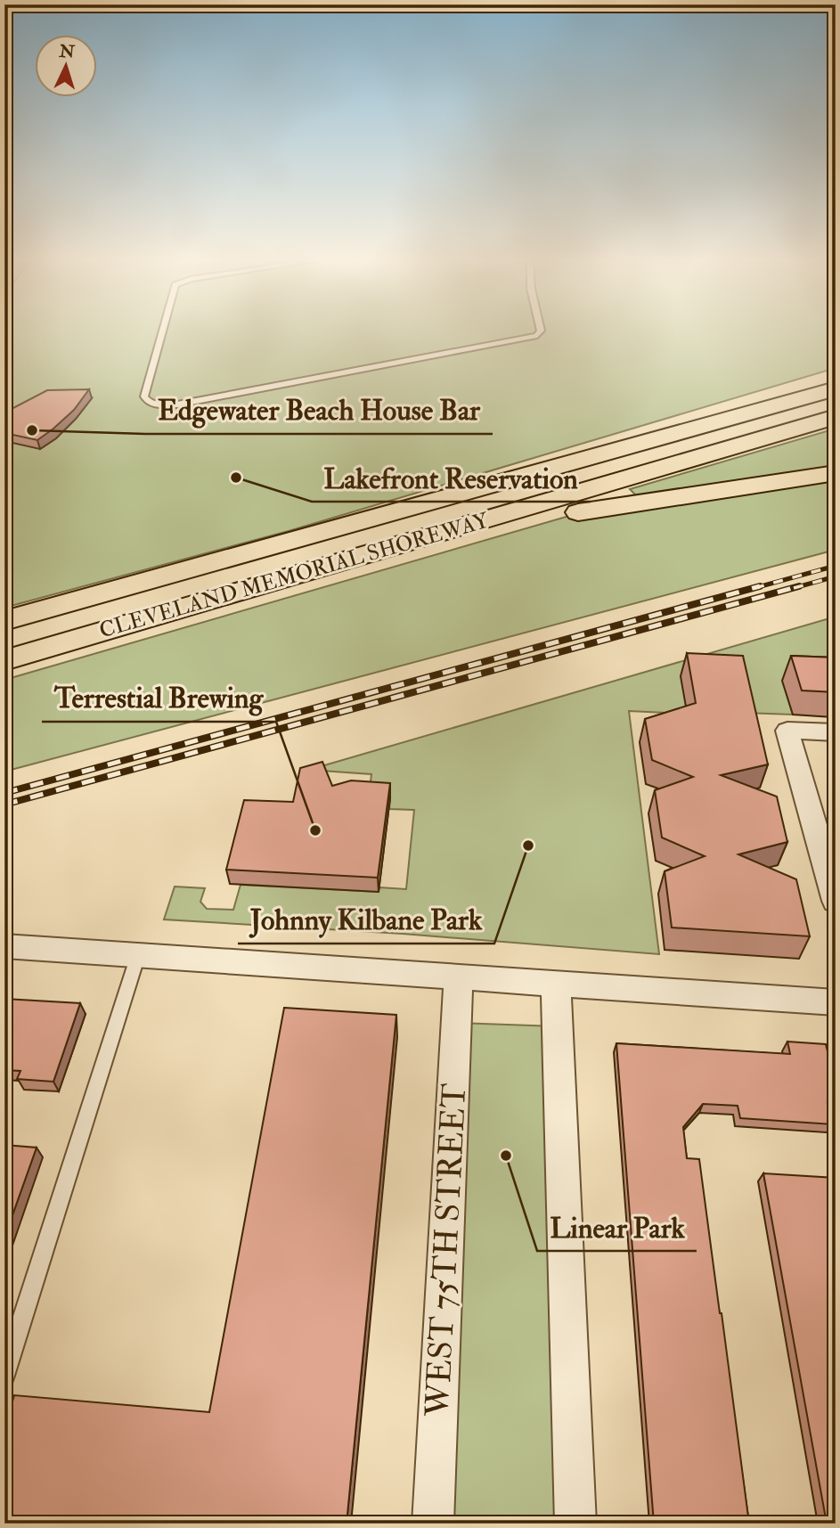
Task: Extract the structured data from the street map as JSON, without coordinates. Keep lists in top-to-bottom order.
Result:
{
  "streets": {
    "highway": ["CLEVELAND MEMORIAL SHOREWAY"],
    "street": ["WEST 75TH STREET"]
  },
  "places": [
    "Edgewater Beach House Bar",
    "Lakefront Reservation",
    "Terrestial Brewing",
    "Johnny Kilbane Park",
    "Linear Park"
  ],
  "north": "top"
}
